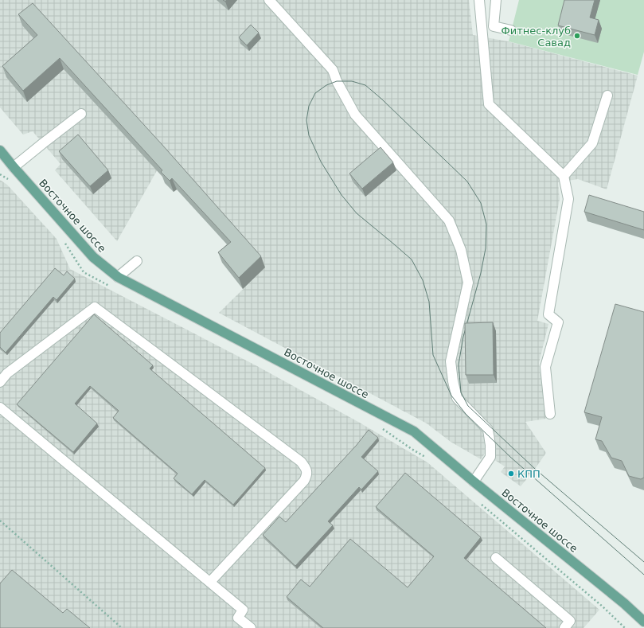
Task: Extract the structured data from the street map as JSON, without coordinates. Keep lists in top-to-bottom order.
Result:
{
  "streets": {
    "main road": ["Восточное шоссе"]
  },
  "places": ["Фитнес-клуб Савад", "КПП"]
}
